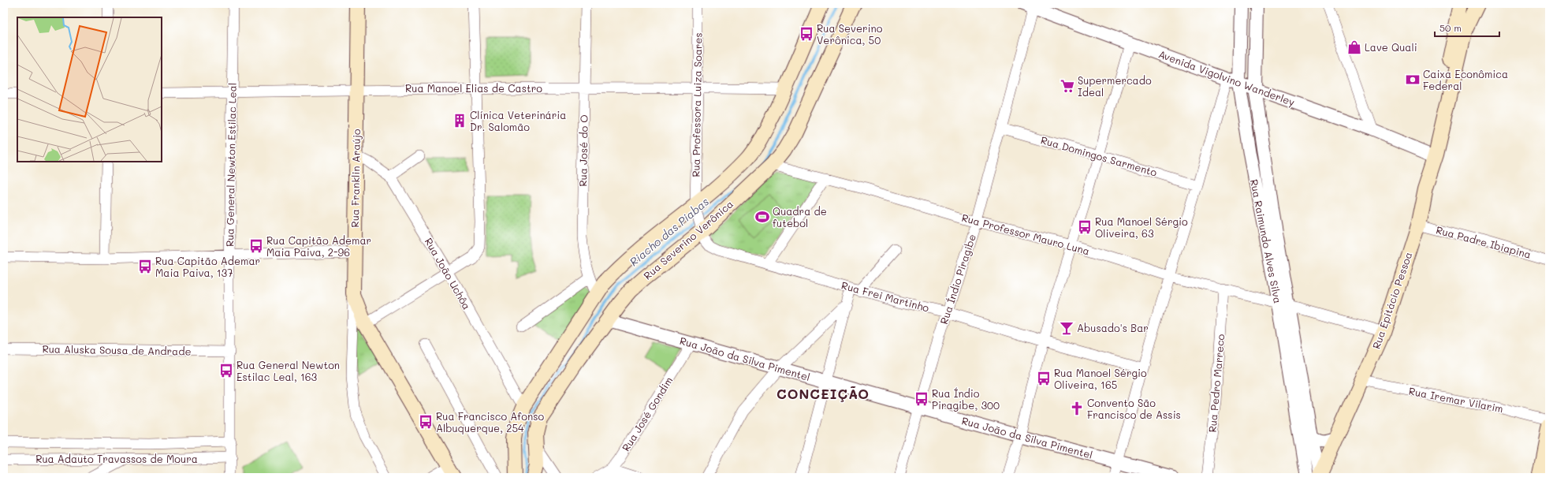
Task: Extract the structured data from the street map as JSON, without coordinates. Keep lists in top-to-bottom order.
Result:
{
  "streets": {
    "main road": ["Rua Franklin Araújo", "Rua Severino Verônica", "Rua Epitácio Pessoa"],
    "street": [
      "Avenida Vigolvino Wanderley",
      "Rua Manoel Elias de Castro",
      "Rua Professora Luiza Soares",
      "Rua José do O",
      "Rua Domingos Sarmento",
      "Rua General Newton Estilac Leal",
      "Rua Professor Mauro Luna",
      "Rua Raimundo Alves Silva",
      "Rua Padre Ibiapina",
      "Rua João Uchôa",
      "Rua Índio Piragibe",
      "Rua Frei Martinho",
      "Rua Aluska Sousa de Andrade",
      "Rua João da Silva Pimentel",
      "Rua Pedro Marreco",
      "Rua Iremar Vilarim",
      "Rua José Gondim",
      "Rua Adauto Travassos de Moura"
    ]
  },
  "crossings": [
    ["Avenida Vigolvino Wanderley", "Rua Raimundo Alves Silva"],
    ["Avenida Vigolvino Wanderley", "Rua Índio Piragibe"],
    ["Avenida Vigolvino Wanderley", "Rua Epitácio Pessoa"],
    ["Rua Manoel Elias de Castro", "Rua Professora Luiza Soares"],
    ["Rua Manoel Elias de Castro", "Rua José do O"],
    ["Rua Manoel Elias de Castro", "Rua General Newton Estilac Leal"],
    ["Rua Manoel Elias de Castro", "Rua Franklin Araújo"],
    ["Rua Manoel Elias de Castro", "Rua Severino Verônica"],
    ["Rua Professora Luiza Soares", "Rua Severino Verônica"],
    ["Rua Professora Luiza Soares", "Rua Frei Martinho"],
    ["Rua José do O", "Rua Severino Verônica"],
    ["Rua Domingos Sarmento", "Rua Índio Piragibe"],
    ["Rua General Newton Estilac Leal", "Rua Aluska Sousa de Andrade"],
    ["Rua General Newton Estilac Leal", "Rua Adauto Travassos de Moura"],
    ["Rua Franklin Araújo", "Rua João Uchôa"],
    ["Rua Professor Mauro Luna", "Rua Severino Verônica"],
    ["Rua Professor Mauro Luna", "Rua Raimundo Alves Silva"],
    ["Rua Professor Mauro Luna", "Rua Índio Piragibe"],
    ["Rua Professor Mauro Luna", "Rua Epitácio Pessoa"],
    ["Rua Professor Mauro Luna", "Rua Pedro Marreco"],
    ["Rua Severino Verônica", "Rua João Uchôa"],
    ["Rua Severino Verônica", "Rua Frei Martinho"],
    ["Rua Severino Verônica", "Rua João da Silva Pimentel"],
    ["Rua Raimundo Alves Silva", "Rua Epitácio Pessoa"],
    ["Rua Padre Ibiapina", "Rua Epitácio Pessoa"],
    ["Rua Índio Piragibe", "Rua Frei Martinho"],
    ["Rua Índio Piragibe", "Rua João da Silva Pimentel"],
    ["Rua Epitácio Pessoa", "Rua Iremar Vilarim"],
    ["Rua João da Silva Pimentel", "Rua José Gondim"]
  ],
  "districts": ["CONCEIÇÃO"],
  "water": ["Riacho das Piabas"],
  "places": {
    "bus stop": [
      "Rua Severino Verônica, 50",
      "Rua Manoel Sérgio Oliveira, 63",
      "Rua Capitão Ademar Maia Paiva, 2-96",
      "Rua Capitão Ademar Maia Paiva, 137",
      "Rua General Newton Estilac Leal, 163",
      "Rua Manoel Sérgio Oliveira, 165",
      "Rua Índio Piragibe, 300",
      "Rua Francisco Afonso Albuquerque, 254"
    ],
    "shop": ["Lave Quali"],
    "bank": ["Caixa Econômica Federal"],
    "supermarket": ["Supermercado Ideal"],
    "building": ["Clínica Veterinária Dr. Salomão"],
    "sports": ["Quadra de futebol"],
    "bar": ["Abusado's Bar"],
    "church": ["Convento São Francisco de Assis"]
  },
  "scale_bar": "50 m"
}
